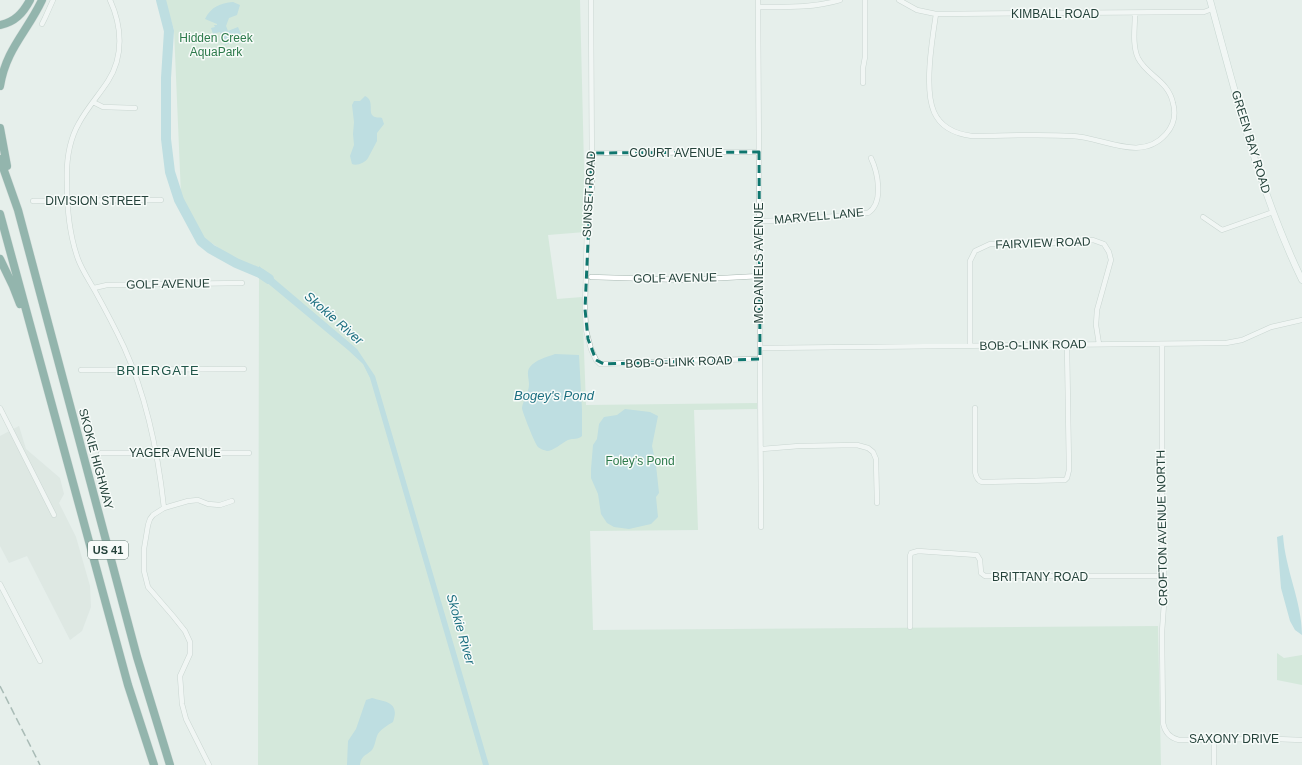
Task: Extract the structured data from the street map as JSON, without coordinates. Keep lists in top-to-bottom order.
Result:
{
  "streets": {
    "highway": ["SKOKIE HIGHWAY", "US 41"],
    "main road": ["GREEN BAY ROAD"],
    "street": [
      "KIMBALL ROAD",
      "COURT AVENUE",
      "SUNSET ROAD",
      "DIVISION STREET",
      "MARVELL LANE",
      "FAIRVIEW ROAD",
      "MCDANIELS AVENUE",
      "GOLF AVENUE",
      "BOB-O-LINK ROAD",
      "YAGER AVENUE",
      "CROFTON AVENUE NORTH",
      "BRITTANY ROAD",
      "SAXONY DRIVE"
    ]
  },
  "crossings": [
    ["KIMBALL ROAD", "GREEN BAY ROAD"],
    ["COURT AVENUE", "SUNSET ROAD"],
    ["COURT AVENUE", "MCDANIELS AVENUE"],
    ["SUNSET ROAD", "BOB-O-LINK ROAD"],
    ["MARVELL LANE", "MCDANIELS AVENUE"],
    ["FAIRVIEW ROAD", "BOB-O-LINK ROAD"],
    ["MCDANIELS AVENUE", "GOLF AVENUE"],
    ["MCDANIELS AVENUE", "BOB-O-LINK ROAD"],
    ["BOB-O-LINK ROAD", "CROFTON AVENUE NORTH"],
    ["CROFTON AVENUE NORTH", "BRITTANY ROAD"],
    ["CROFTON AVENUE NORTH", "SAXONY DRIVE"]
  ],
  "districts": ["BRIERGATE"],
  "water": ["Skokie River", "Bogey's Pond"],
  "parks": ["Hidden Creek AquaPark", "Foley’s Pond"]
}
